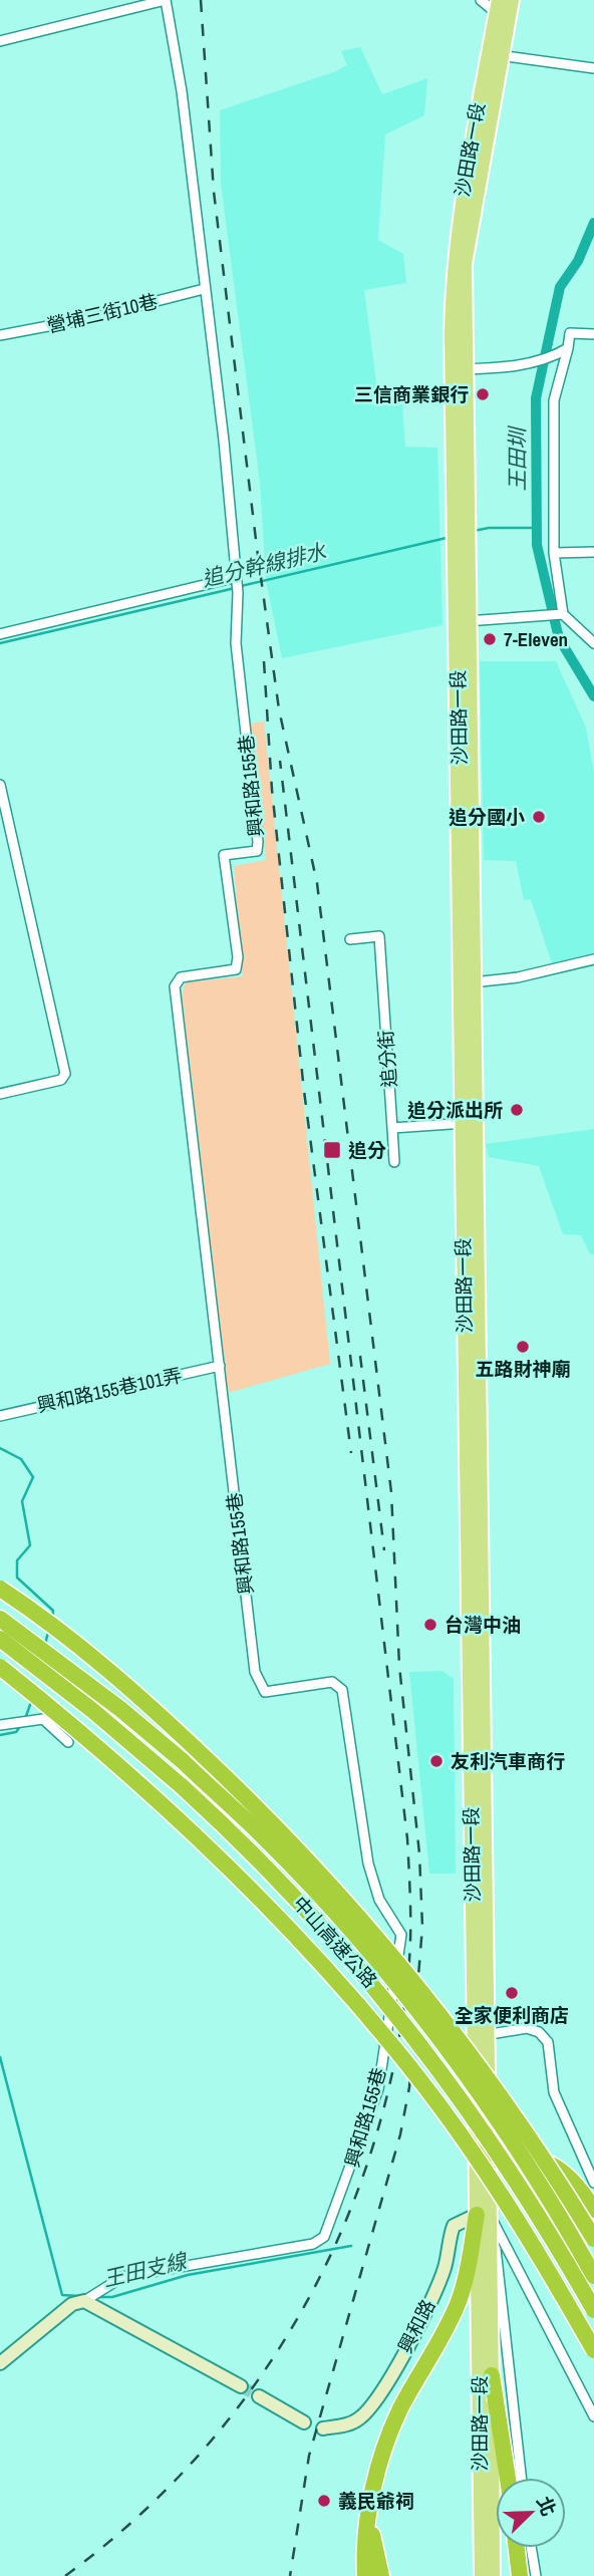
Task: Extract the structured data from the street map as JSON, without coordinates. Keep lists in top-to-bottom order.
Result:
{
  "streets": {
    "highway": ["中山高速公路"],
    "main road": ["沙田路一段"],
    "street": [
      "營埔三街10巷",
      "興和路155巷",
      "追分街",
      "興和路155巷101弄",
      "興和路"
    ]
  },
  "crossings": [
    ["沙田路一段", "興和路"],
    ["興和路155巷", "興和路155巷101弄"]
  ],
  "water": ["王田圳", "追分幹線排水", "王田支線"],
  "places": {
    "other": [
      "三信商業銀行",
      "7-Eleven",
      "追分國小",
      "追分派出所",
      "五路財神廟",
      "台灣中油",
      "友利汽車商行",
      "全家便利商店",
      "義民爺祠"
    ],
    "transit": ["追分"]
  },
  "north": "top right"
}
